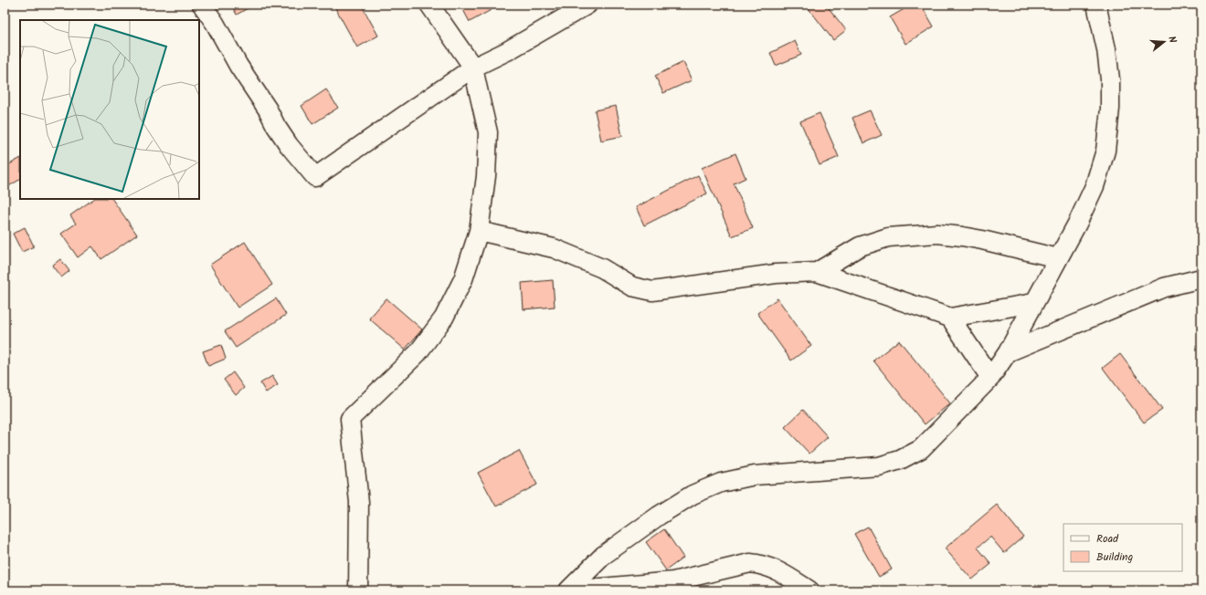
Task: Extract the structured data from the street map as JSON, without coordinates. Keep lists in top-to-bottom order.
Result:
{
  "legend": ["Road", "Building"],
  "north": "right"
}
